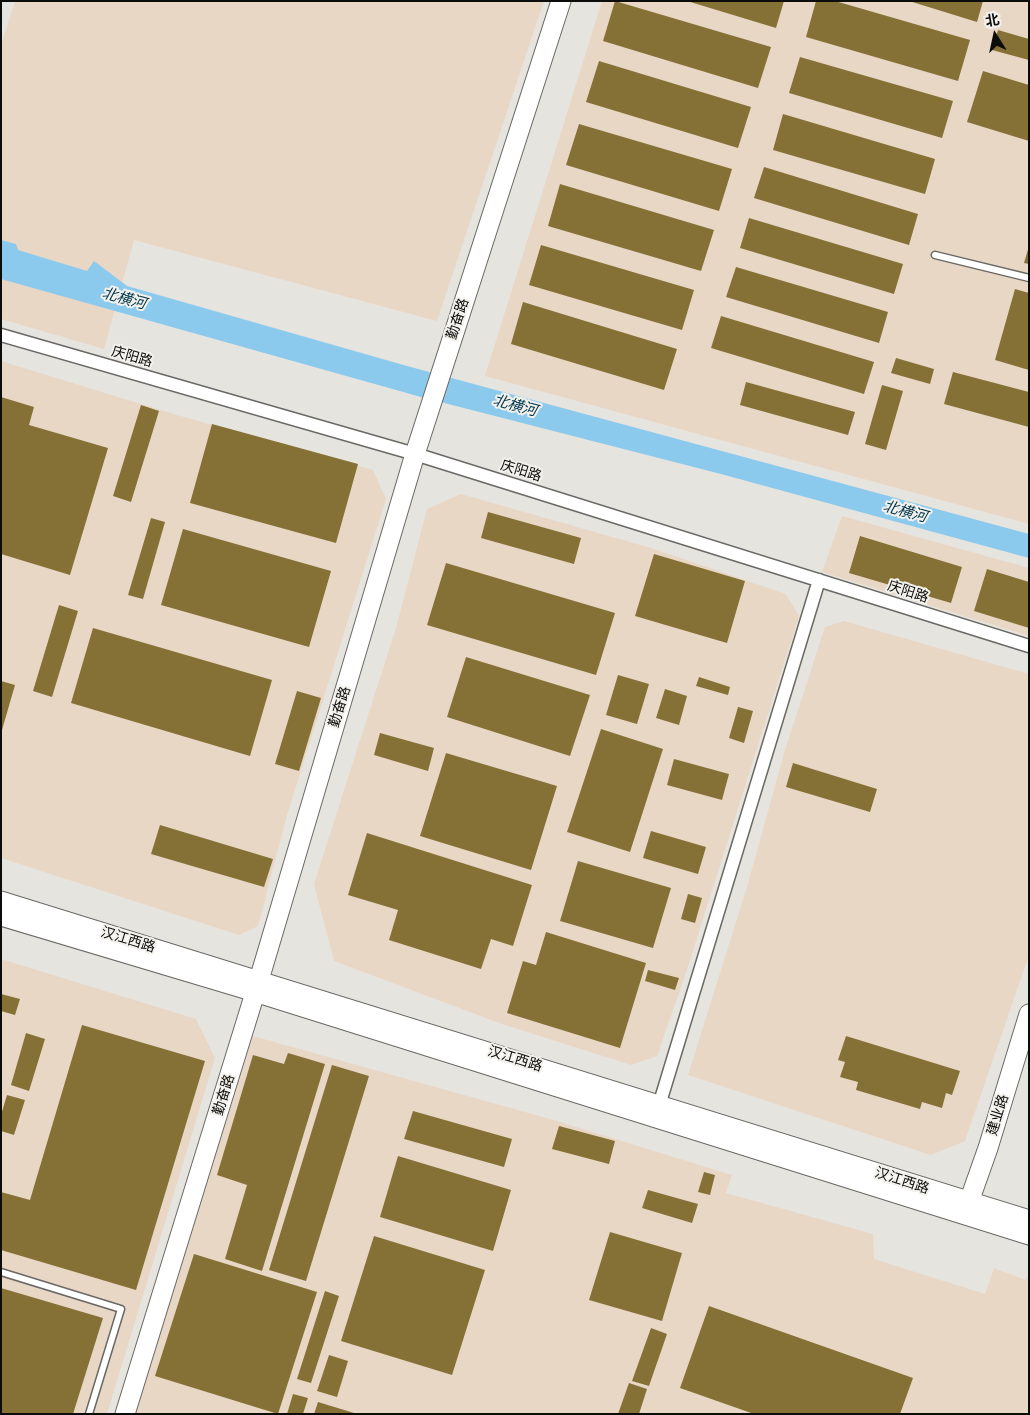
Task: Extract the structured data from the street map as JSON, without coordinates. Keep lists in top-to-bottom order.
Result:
{
  "streets": {
    "street": [
      "勤奋路",
      "庆阳路",
      "汉江西路",
      "建业路"
    ]
  },
  "crossings": [
    ["勤奋路", "庆阳路"],
    ["勤奋路", "汉江西路"],
    ["汉江西路", "建业路"]
  ],
  "water": ["北横河"],
  "north": "top"
}
